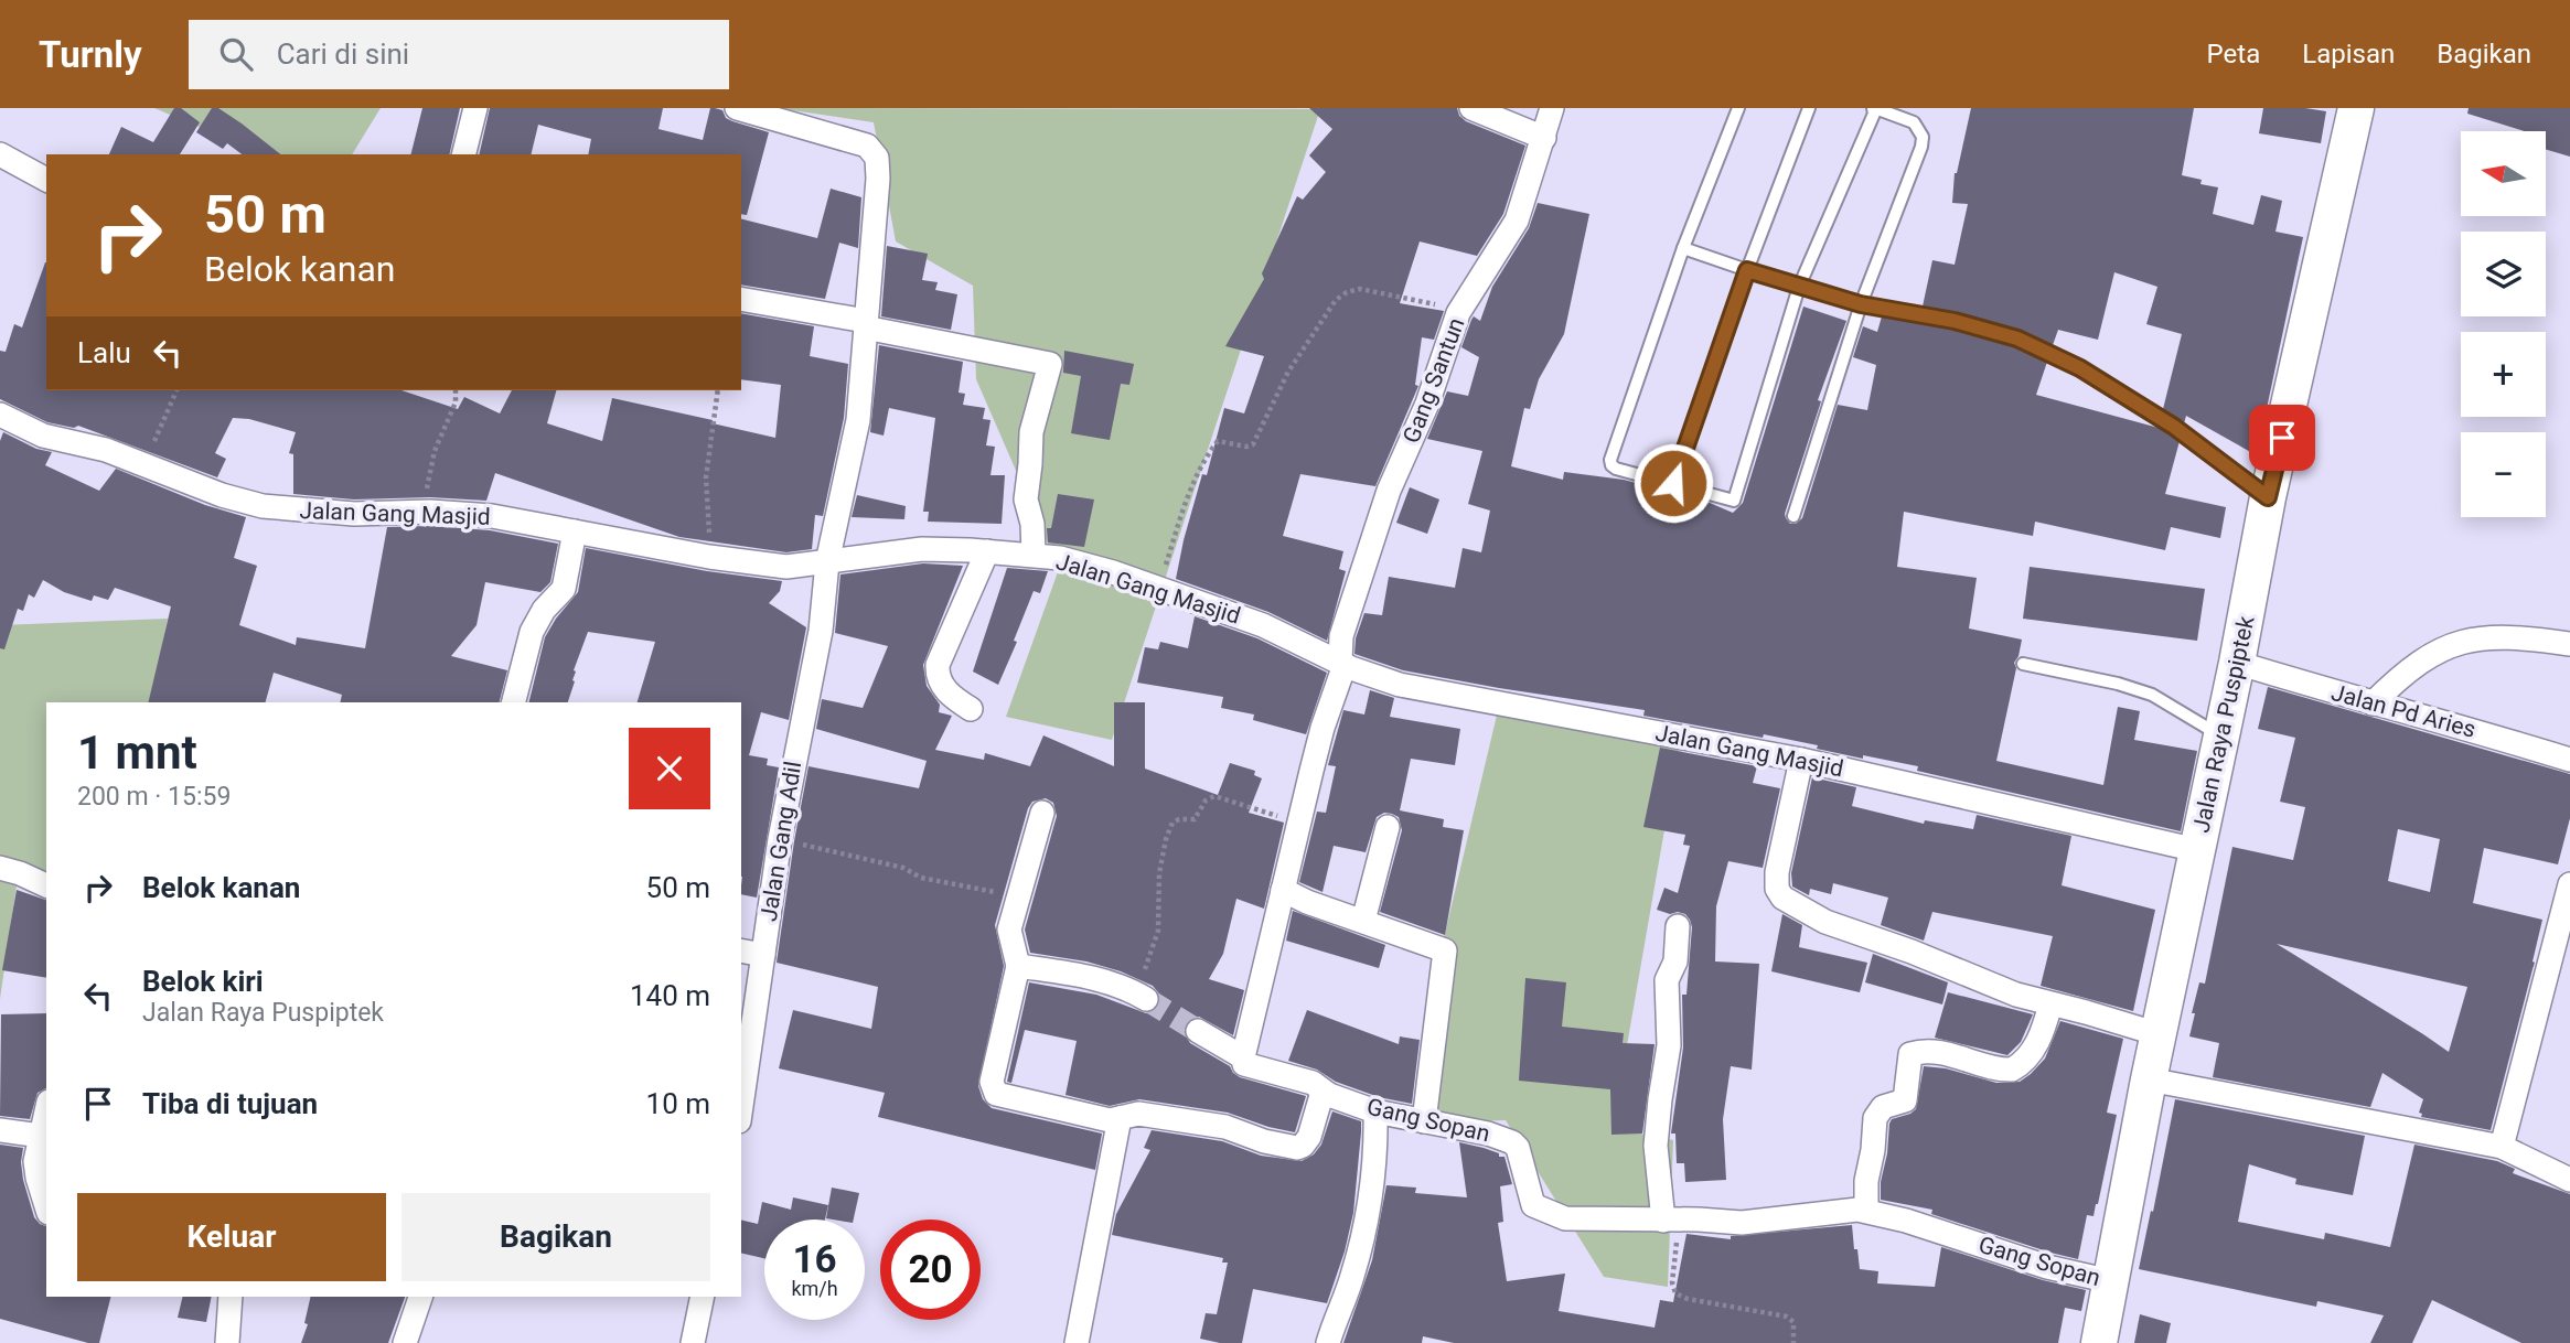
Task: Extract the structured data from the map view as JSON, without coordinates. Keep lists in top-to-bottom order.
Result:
{
  "streets": {
    "main road": ["Jalan Raya Puspiptek"],
    "street": [
      "Gang Santun",
      "Jalan Gang Masjid",
      "Jalan Pd Aries",
      "Jalan Gang Adil",
      "Gang Sopan"
    ]
  },
  "crossings": [
    ["Gang Santun", "Jalan Gang Masjid"],
    ["Jalan Gang Masjid", "Jalan Raya Puspiptek"],
    ["Jalan Gang Masjid", "Jalan Gang Adil"],
    ["Jalan Pd Aries", "Jalan Raya Puspiptek"],
    ["Jalan Raya Puspiptek", "Gang Sopan"]
  ],
  "north": "left",
  "page": {
    "header": "Turnly",
    "search": "Cari di sini",
    "nav": ["Peta", "Lapisan", "Bagikan"],
    "map_buttons": ["+", "−"],
    "turn": ["50 m", "Belok kanan"],
    "then": "Lalu",
    "heading": ["1 mnt", "200 m · 15:59"],
    "list": [
      {
        "name": "Belok kanan",
        "value": "50 m"
      },
      {
        "name": "Belok kiri",
        "note": "Jalan Raya Puspiptek",
        "value": "140 m"
      },
      {
        "name": "Tiba di tujuan",
        "value": "10 m"
      }
    ],
    "buttons": ["Keluar", "Bagikan"],
    "speed": "16 km/h",
    "limit": "20"
  }
}
